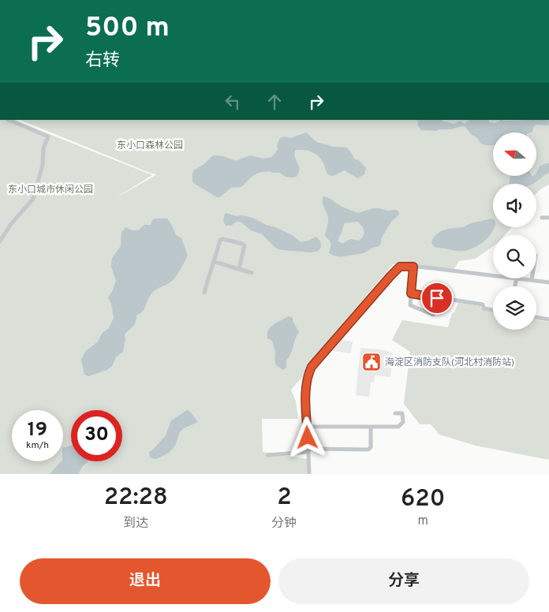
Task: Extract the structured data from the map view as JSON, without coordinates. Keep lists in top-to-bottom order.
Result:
{
  "parks": ["东小口森林公园", "东小口城市休闲公园"],
  "places": {
    "public building": ["海淀区消防支队(河北村消防站)"]
  },
  "north": "left",
  "page": {
    "turn": ["500 m", "右转"],
    "speed": "19 km/h",
    "limit": "30",
    "eta": [
      "22:28",
      "到达",
      "2",
      "分钟",
      "620",
      "m"
    ],
    "buttons": ["退出", "分享"]
  }
}
